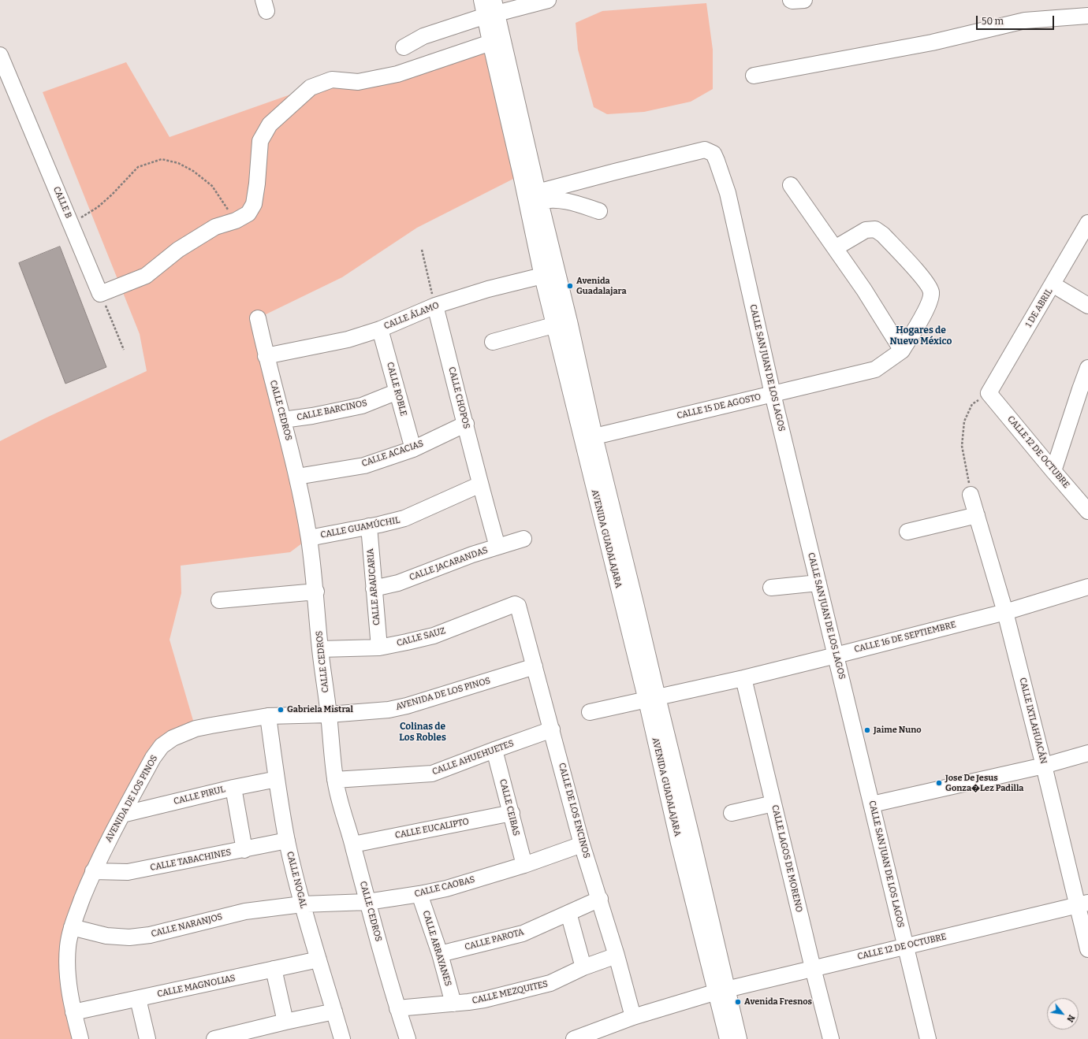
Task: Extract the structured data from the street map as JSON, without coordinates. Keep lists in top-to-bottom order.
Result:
{
  "streets": {
    "street": [
      "CALLE B",
      "1 DE ABRIL",
      "CALLE ÁLAMO",
      "CALLE SAN JUAN DE LOS LAGOS",
      "CALLE ROBLE",
      "CALLE CHOPOS",
      "CALLE 15 DE AGOSTO",
      "CALLE CEDROS",
      "CALLE BARCINOS",
      "CALLE 12 DE OCTUBRE",
      "CALLE ACACIAS",
      "CALLE GUAMÚCHIL",
      "AVENIDA GUADALAJARA",
      "CALLE JACARANDAS",
      "CALLE ARAUCARIA",
      "CALLE SAUZ",
      "CALLE 16 DE SEPTIEMBRE",
      "AVENIDA DE LOS PINOS",
      "CALLE IXTLAHUACÁN",
      "CALLE AHUEHUETES",
      "CALLE PIRUL",
      "CALLE CEIBAS",
      "CALLE DE LOS ENCINOS",
      "CALLE EUCALIPTO",
      "CALLE LAGOS DE MORENO",
      "CALLE TABACHINES",
      "CALLE NOGAL",
      "CALLE CAOBAS",
      "CALLE NARANJOS",
      "CALLE PAROTA",
      "CALLE ARRAYANES",
      "CALLE MAGNOLIAS",
      "CALLE MEZQUITES"
    ]
  },
  "crossings": [
    ["1 DE ABRIL", "CALLE 12 DE OCTUBRE"],
    ["CALLE ÁLAMO", "CALLE ROBLE"],
    ["CALLE ÁLAMO", "CALLE CHOPOS"],
    ["CALLE ÁLAMO", "CALLE CEDROS"],
    ["CALLE ÁLAMO", "AVENIDA GUADALAJARA"],
    ["CALLE SAN JUAN DE LOS LAGOS", "CALLE 15 DE AGOSTO"],
    ["CALLE SAN JUAN DE LOS LAGOS", "CALLE 12 DE OCTUBRE"],
    ["CALLE SAN JUAN DE LOS LAGOS", "AVENIDA GUADALAJARA"],
    ["CALLE SAN JUAN DE LOS LAGOS", "CALLE 16 DE SEPTIEMBRE"],
    ["CALLE ROBLE", "CALLE BARCINOS"],
    ["CALLE ROBLE", "CALLE ACACIAS"],
    ["CALLE CHOPOS", "CALLE ACACIAS"],
    ["CALLE CHOPOS", "CALLE GUAMÚCHIL"],
    ["CALLE CHOPOS", "CALLE JACARANDAS"],
    ["CALLE 15 DE AGOSTO", "AVENIDA GUADALAJARA"],
    ["CALLE CEDROS", "CALLE BARCINOS"],
    ["CALLE CEDROS", "CALLE ACACIAS"],
    ["CALLE CEDROS", "CALLE GUAMÚCHIL"],
    ["CALLE CEDROS", "CALLE SAUZ"],
    ["CALLE CEDROS", "AVENIDA DE LOS PINOS"],
    ["CALLE CEDROS", "CALLE AHUEHUETES"],
    ["CALLE CEDROS", "CALLE EUCALIPTO"],
    ["CALLE CEDROS", "CALLE CAOBAS"],
    ["CALLE CEDROS", "CALLE MEZQUITES"],
    ["CALLE 12 DE OCTUBRE", "AVENIDA GUADALAJARA"],
    ["CALLE 12 DE OCTUBRE", "CALLE IXTLAHUACÁN"],
    ["CALLE 12 DE OCTUBRE", "CALLE LAGOS DE MORENO"],
    ["CALLE GUAMÚCHIL", "CALLE ARAUCARIA"],
    ["AVENIDA GUADALAJARA", "CALLE 16 DE SEPTIEMBRE"],
    ["CALLE JACARANDAS", "CALLE ARAUCARIA"],
    ["CALLE ARAUCARIA", "CALLE SAUZ"],
    ["CALLE SAUZ", "CALLE DE LOS ENCINOS"],
    ["CALLE 16 DE SEPTIEMBRE", "CALLE IXTLAHUACÁN"],
    ["CALLE 16 DE SEPTIEMBRE", "CALLE LAGOS DE MORENO"],
    ["AVENIDA DE LOS PINOS", "CALLE PIRUL"],
    ["AVENIDA DE LOS PINOS", "CALLE DE LOS ENCINOS"],
    ["AVENIDA DE LOS PINOS", "CALLE TABACHINES"],
    ["AVENIDA DE LOS PINOS", "CALLE NOGAL"],
    ["AVENIDA DE LOS PINOS", "CALLE NARANJOS"],
    ["AVENIDA DE LOS PINOS", "CALLE MAGNOLIAS"],
    ["CALLE AHUEHUETES", "CALLE CEIBAS"],
    ["CALLE AHUEHUETES", "CALLE DE LOS ENCINOS"],
    ["CALLE PIRUL", "CALLE NOGAL"],
    ["CALLE CEIBAS", "CALLE EUCALIPTO"],
    ["CALLE CEIBAS", "CALLE CAOBAS"],
    ["CALLE DE LOS ENCINOS", "CALLE CAOBAS"],
    ["CALLE DE LOS ENCINOS", "CALLE PAROTA"],
    ["CALLE DE LOS ENCINOS", "CALLE MEZQUITES"],
    ["CALLE TABACHINES", "CALLE NOGAL"],
    ["CALLE NOGAL", "CALLE CAOBAS"],
    ["CALLE NOGAL", "CALLE NARANJOS"],
    ["CALLE NOGAL", "CALLE MAGNOLIAS"],
    ["CALLE CAOBAS", "CALLE NARANJOS"],
    ["CALLE CAOBAS", "CALLE ARRAYANES"],
    ["CALLE PAROTA", "CALLE ARRAYANES"],
    ["CALLE ARRAYANES", "CALLE MEZQUITES"]
  ],
  "districts": ["Hogares de Nuevo México", "Colinas de Los Robles"],
  "places": [
    "Avenida Guadalajara",
    "Gabriela Mistral",
    "Jaime Nuno",
    "Jose De Jesus Gonza�Lez Padilla",
    "Avenida Fresnos"
  ],
  "scale_bar": "50 m",
  "north": "bottom right"
}
